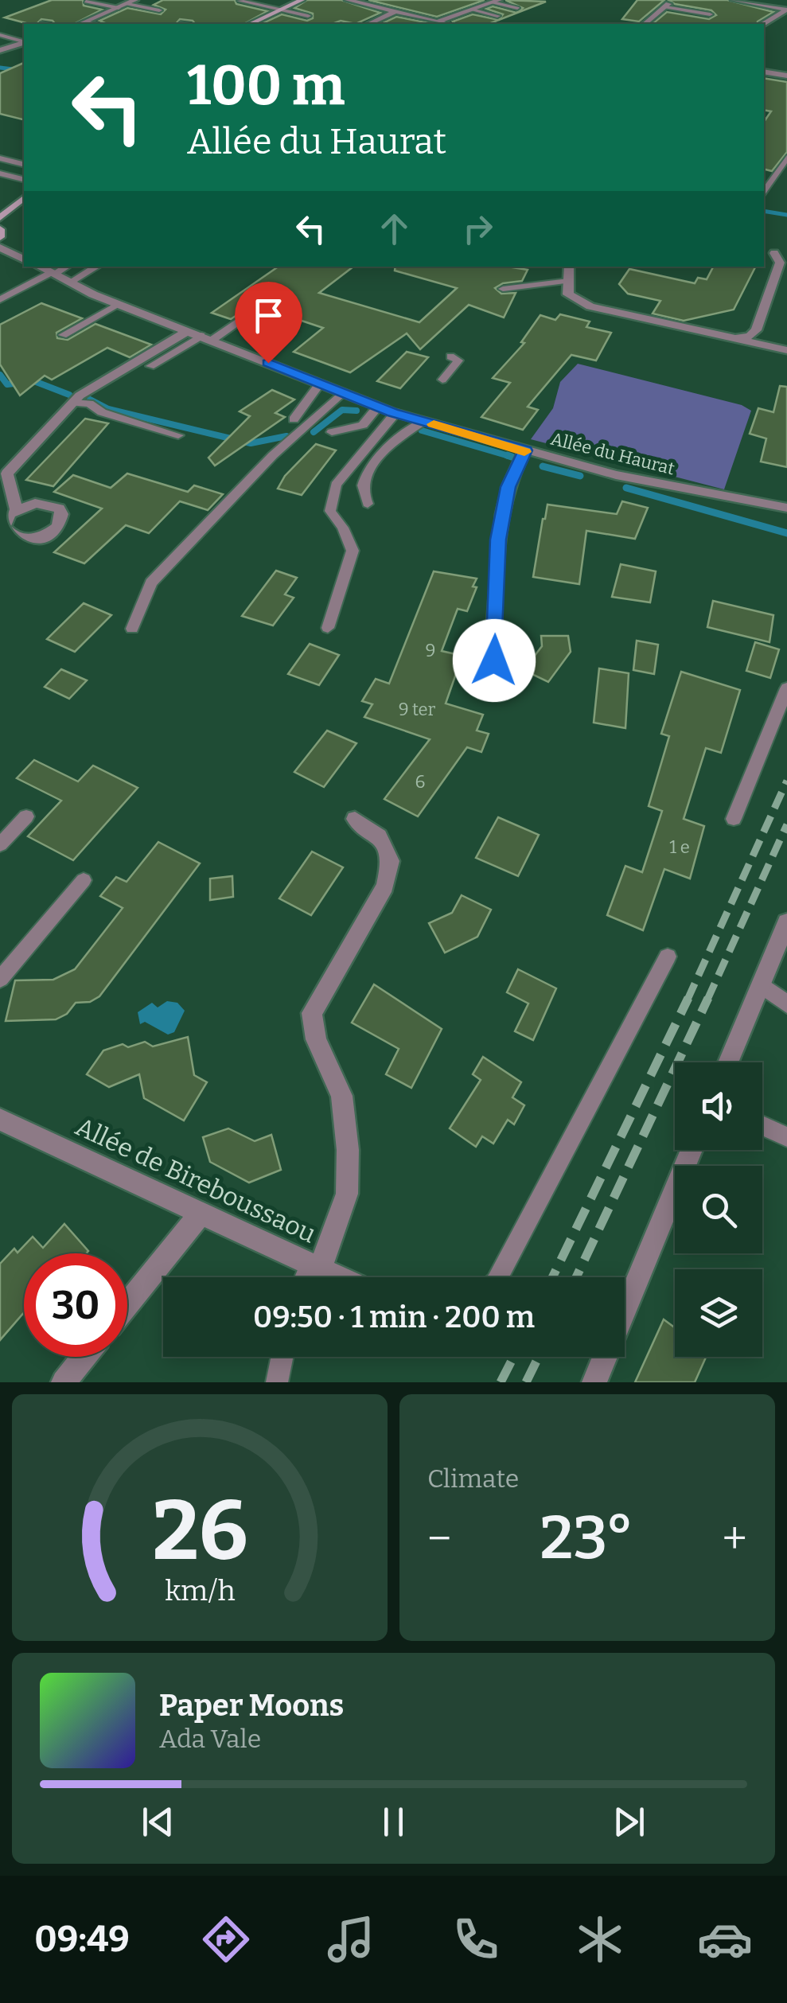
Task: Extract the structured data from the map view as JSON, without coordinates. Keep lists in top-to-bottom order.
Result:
{
  "streets": {
    "street": ["Allée du Haurat", "Allée de Bireboussaou"]
  },
  "house_numbers": [
    "9",
    "9 ter",
    "6",
    "1 e"
  ],
  "page": {
    "turn": ["100 m", "Allée du Haurat"],
    "limit": "30",
    "trip": "09:50 · 1 min · 200 m",
    "tile": "Climate",
    "heat": ["−", "23°", "+"],
    "song": ["Paper Moons", "Ada Vale"],
    "tabs": "09:49",
    "gauge": ["26", "km/h"]
  }
}
